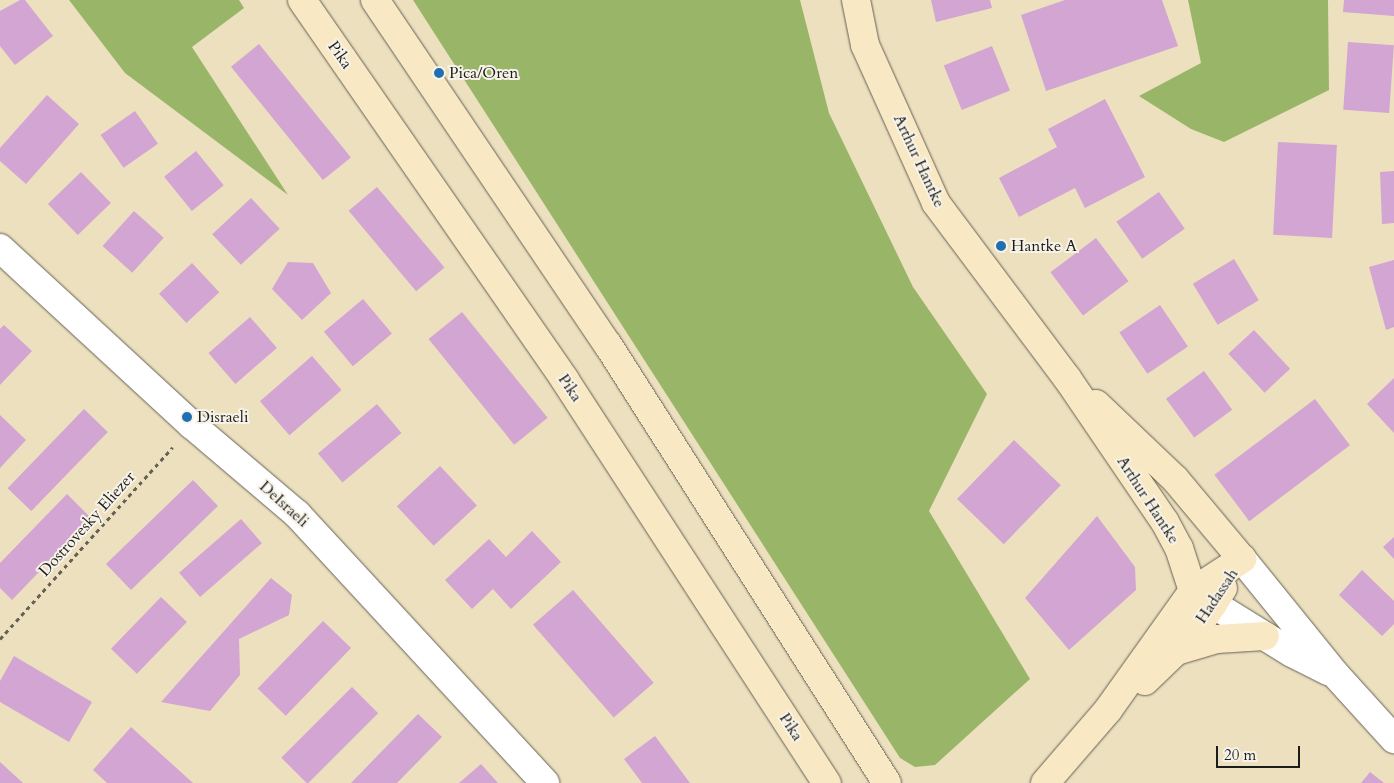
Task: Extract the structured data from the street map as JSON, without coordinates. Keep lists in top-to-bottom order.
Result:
{
  "streets": {
    "main road": ["Pika", "Arthur Hantke", "Hadassah"],
    "street": ["DeIsraeli"],
    "path": ["Dostrovesky Eliezer"]
  },
  "crossings": [
    ["Arthur Hantke", "Hadassah"],
    ["DeIsraeli", "Dostrovesky Eliezer"]
  ],
  "places": ["Pica/Oren", "Hantke A", "Disraeli"],
  "scale_bar": "20 m"
}
